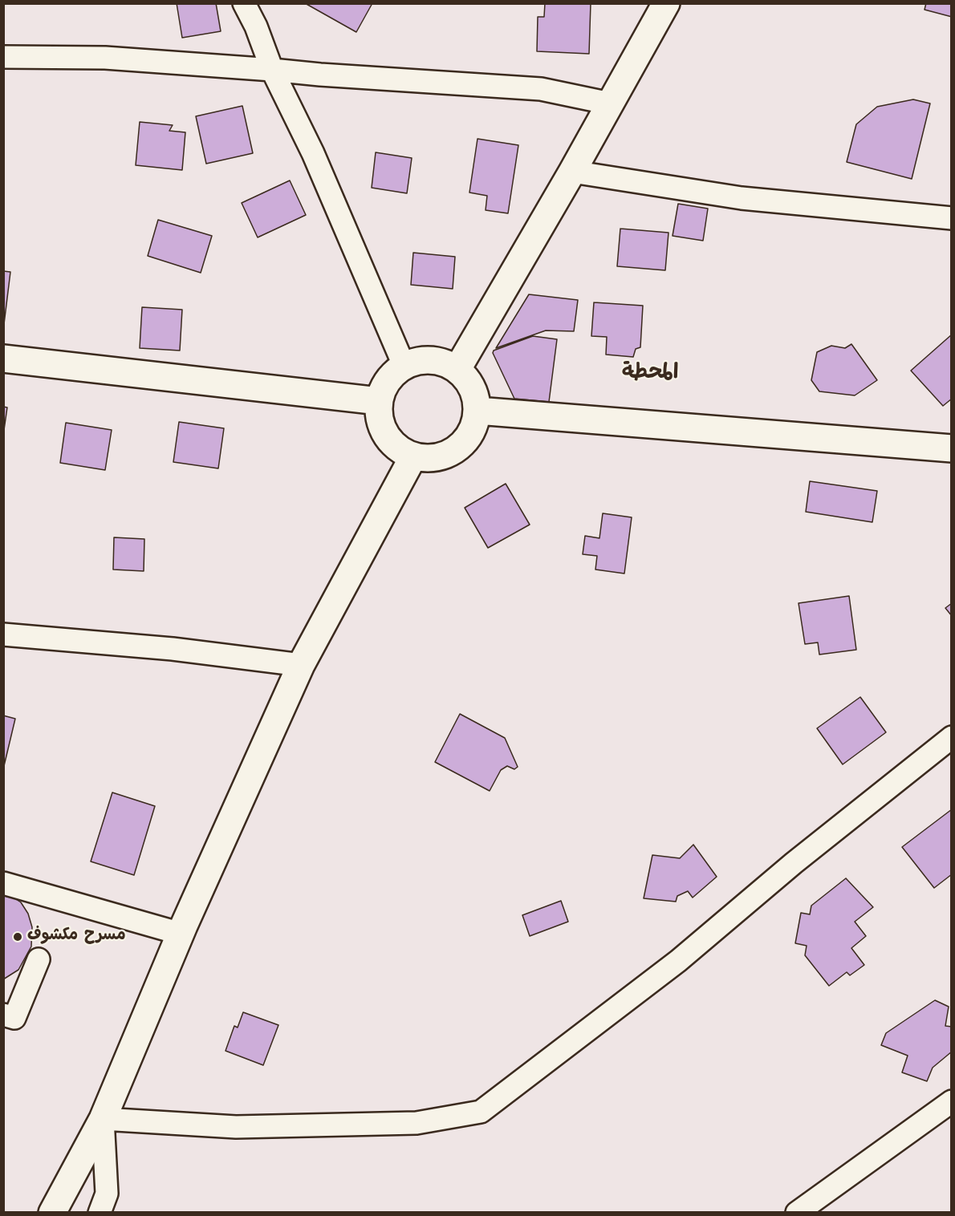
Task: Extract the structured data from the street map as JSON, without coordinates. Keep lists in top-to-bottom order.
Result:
{
  "districts": ["المحطة"],
  "places": ["مسرح مكشوف"]
}
